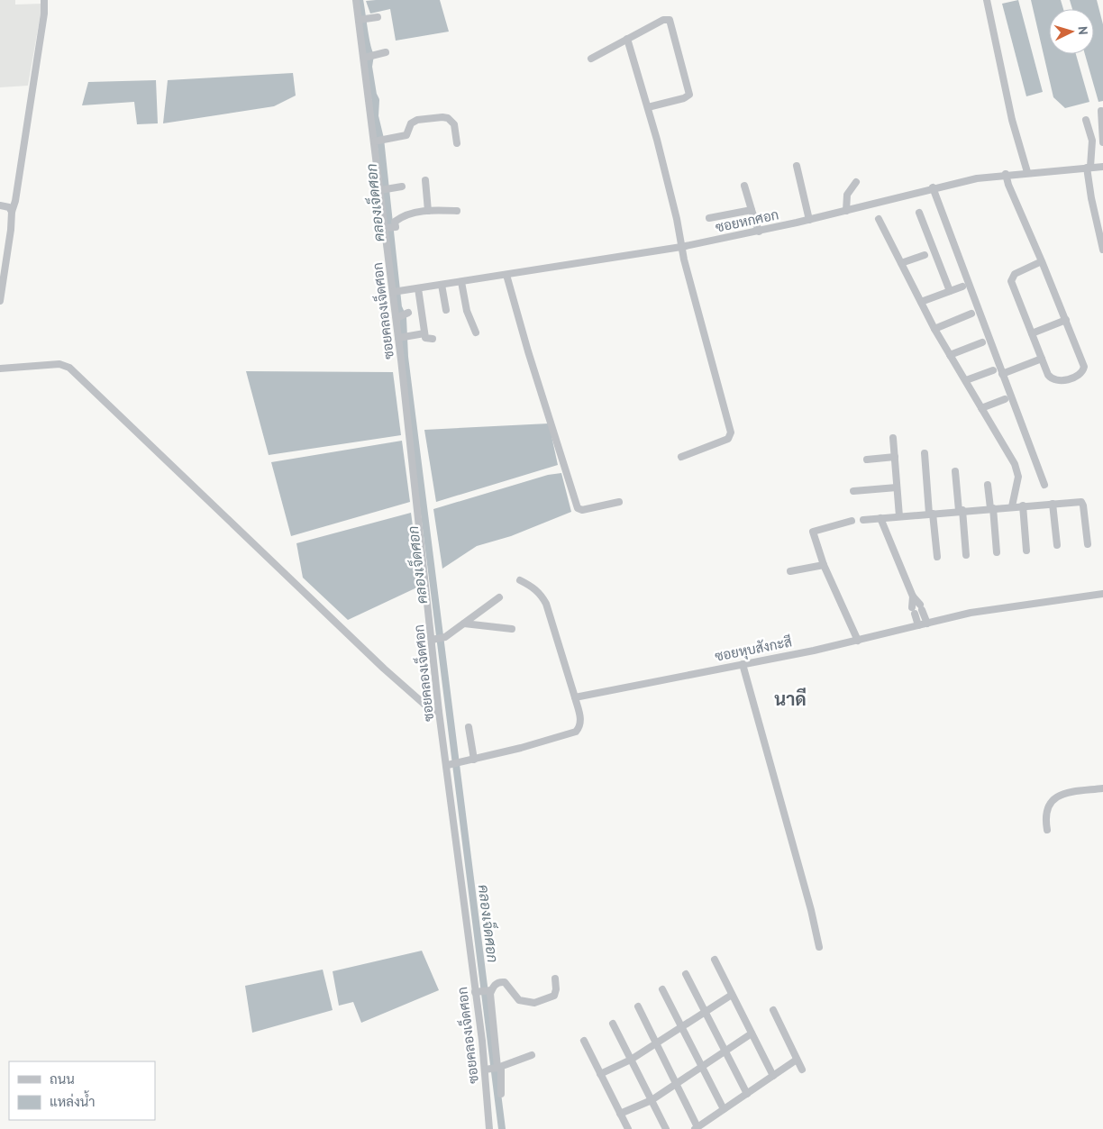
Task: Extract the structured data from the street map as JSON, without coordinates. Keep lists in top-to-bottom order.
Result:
{
  "streets": {
    "street": ["ซอยหกศอก", "ซอยคลองเจ็ดศอก", "ซอยหุบสังกะสี"]
  },
  "crossings": [
    ["ซอยหกศอก", "ซอยคลองเจ็ดศอก"]
  ],
  "districts": ["นาดี"],
  "water": ["คลองเจ็ดศอก"],
  "legend": ["ถนน", "แหล่งน้ำ"],
  "north": "right"
}
